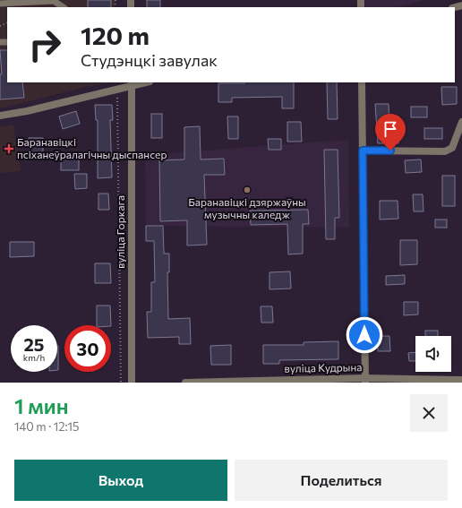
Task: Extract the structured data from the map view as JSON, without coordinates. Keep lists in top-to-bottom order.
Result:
{
  "streets": {
    "street": ["вуліца Горкага", "вуліца Кудрына"]
  },
  "places": {
    "health": ["Баранавіцкі псіханеўралагічны дыспансер"],
    "other": ["Баранавіцкі дзяржаўны музычны каледж"]
  },
  "page": {
    "turn": ["120 m", "Студэнцкі завулак"],
    "speed": "25 km/h",
    "limit": "30",
    "heading": ["1 мин", "140 m · 12:15"],
    "buttons": ["Выход", "Поделиться"]
  }
}
